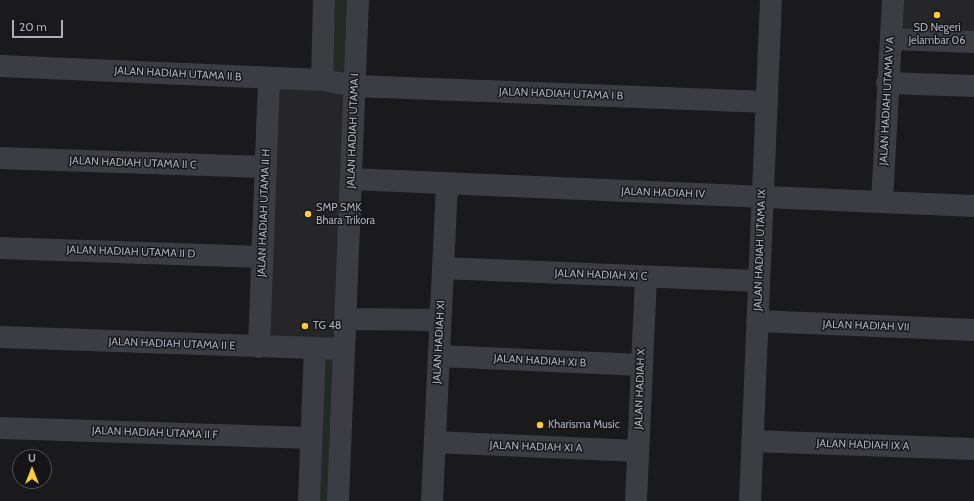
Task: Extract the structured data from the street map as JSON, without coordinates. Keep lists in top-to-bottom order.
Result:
{
  "streets": {
    "street": [
      "JALAN HADIAH UTAMA II B",
      "JALAN HADIAH UTAMA I B",
      "JALAN HADIAH UTAMA V A",
      "JALAN HADIAH UTAMA I",
      "JALAN HADIAH UTAMA II C",
      "JALAN HADIAH IV",
      "JALAN HADIAH UTAMA II H",
      "JALAN HADIAH UTAMA IX",
      "JALAN HADIAH UTAMA II D",
      "JALAN HADIAH XI C",
      "JALAN HADIAH VII",
      "JALAN HADIAH XI",
      "JALAN HADIAH UTAMA II E",
      "JALAN HADIAH XI B",
      "JALAN HADIAH X",
      "JALAN HADIAH UTAMA II F",
      "JALAN HADIAH IX A",
      "JALAN HADIAH XI A"
    ]
  },
  "crossings": [
    ["JALAN HADIAH UTAMA II B", "JALAN HADIAH UTAMA I B"],
    ["JALAN HADIAH UTAMA II B", "JALAN HADIAH UTAMA I"],
    ["JALAN HADIAH UTAMA II B", "JALAN HADIAH UTAMA II H"],
    ["JALAN HADIAH UTAMA I B", "JALAN HADIAH UTAMA I"],
    ["JALAN HADIAH UTAMA I B", "JALAN HADIAH UTAMA IX"],
    ["JALAN HADIAH UTAMA V A", "JALAN HADIAH IV"],
    ["JALAN HADIAH UTAMA I", "JALAN HADIAH IV"],
    ["JALAN HADIAH UTAMA I", "JALAN HADIAH UTAMA II E"],
    ["JALAN HADIAH UTAMA II C", "JALAN HADIAH UTAMA II H"],
    ["JALAN HADIAH IV", "JALAN HADIAH UTAMA IX"],
    ["JALAN HADIAH IV", "JALAN HADIAH XI"],
    ["JALAN HADIAH UTAMA II H", "JALAN HADIAH UTAMA II D"],
    ["JALAN HADIAH UTAMA II H", "JALAN HADIAH UTAMA II E"],
    ["JALAN HADIAH UTAMA IX", "JALAN HADIAH XI C"],
    ["JALAN HADIAH UTAMA IX", "JALAN HADIAH VII"],
    ["JALAN HADIAH UTAMA IX", "JALAN HADIAH IX A"],
    ["JALAN HADIAH XI C", "JALAN HADIAH XI"],
    ["JALAN HADIAH XI C", "JALAN HADIAH X"],
    ["JALAN HADIAH XI", "JALAN HADIAH XI B"],
    ["JALAN HADIAH XI", "JALAN HADIAH XI A"],
    ["JALAN HADIAH XI B", "JALAN HADIAH X"],
    ["JALAN HADIAH X", "JALAN HADIAH XI A"]
  ],
  "places": [
    "SD Negeri Jelambar 06",
    "SMP SMK Bhara Trikora",
    "TG 48",
    "Kharisma Music"
  ],
  "scale_bar": "20 m",
  "north": "top"
}
